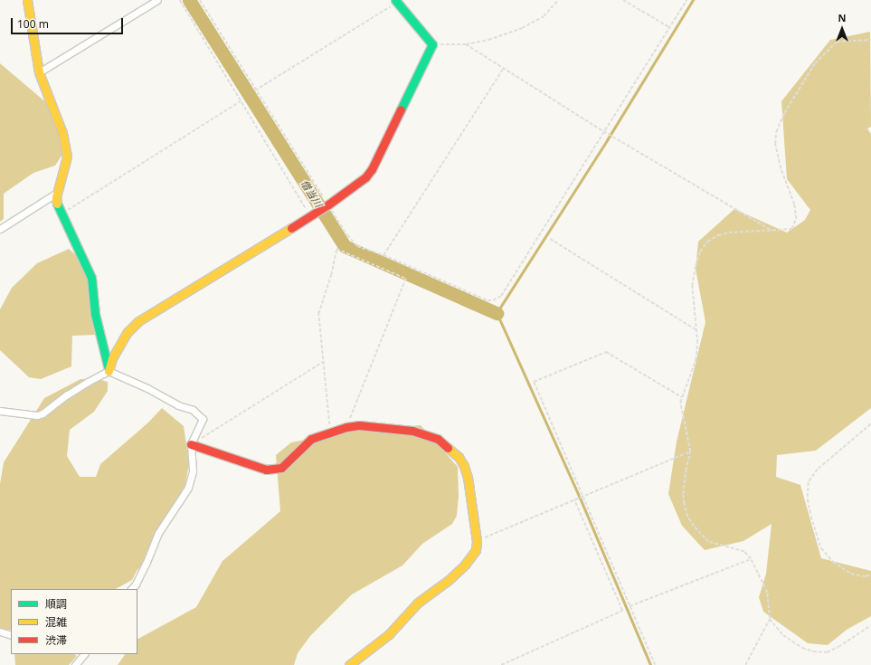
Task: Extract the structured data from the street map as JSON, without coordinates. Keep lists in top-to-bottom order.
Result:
{
  "water": ["借当川"],
  "legend": ["順調", "混雑", "渋滞"],
  "scale_bar": "100 m",
  "north": "top"
}
